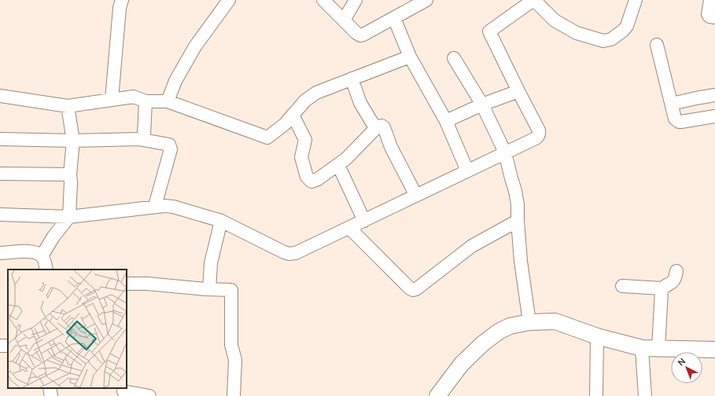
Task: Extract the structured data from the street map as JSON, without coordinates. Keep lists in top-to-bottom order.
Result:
{
  "north": "top left"
}
